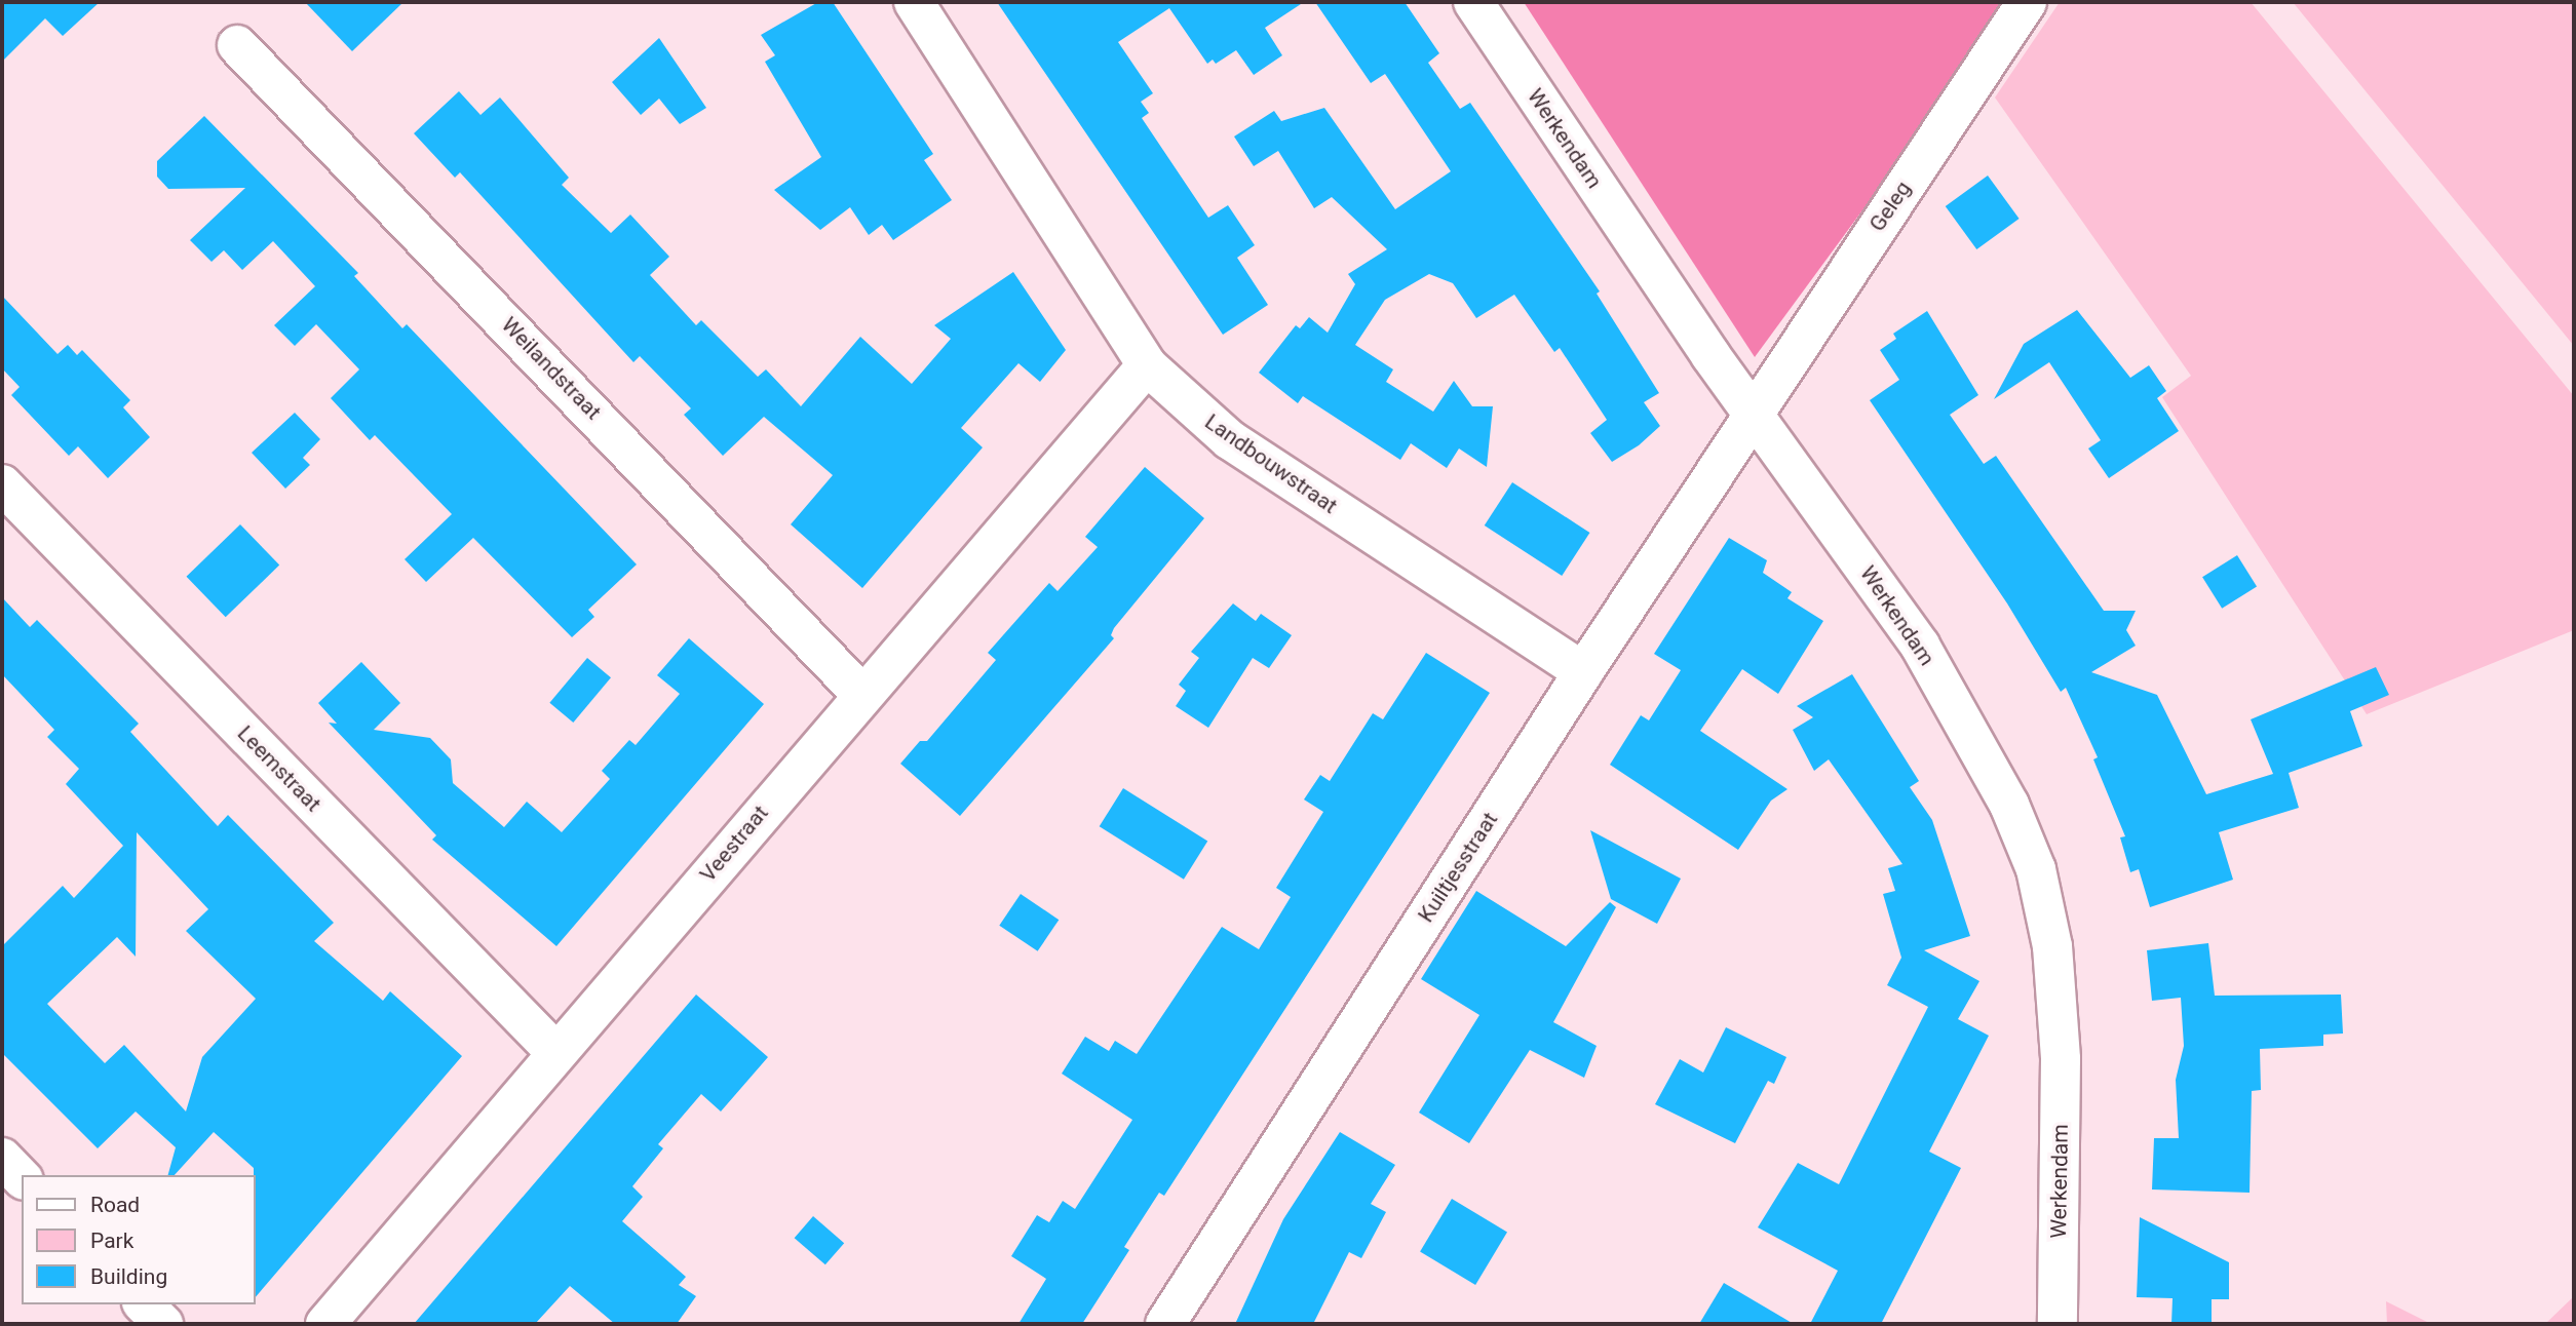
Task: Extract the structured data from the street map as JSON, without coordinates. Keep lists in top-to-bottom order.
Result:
{
  "streets": {
    "street": [
      "Werkendam",
      "Geleg",
      "Weilandstraat",
      "Landbouwstraat",
      "Leemstraat",
      "Veestraat",
      "Kuiltjesstraat"
    ]
  },
  "crossings": [
    ["Werkendam", "Geleg"],
    ["Werkendam", "Kuiltjesstraat"],
    ["Geleg", "Kuiltjesstraat"],
    ["Weilandstraat", "Veestraat"],
    ["Landbouwstraat", "Veestraat"],
    ["Landbouwstraat", "Kuiltjesstraat"],
    ["Leemstraat", "Veestraat"]
  ],
  "legend": ["Road", "Park", "Building"]
}
